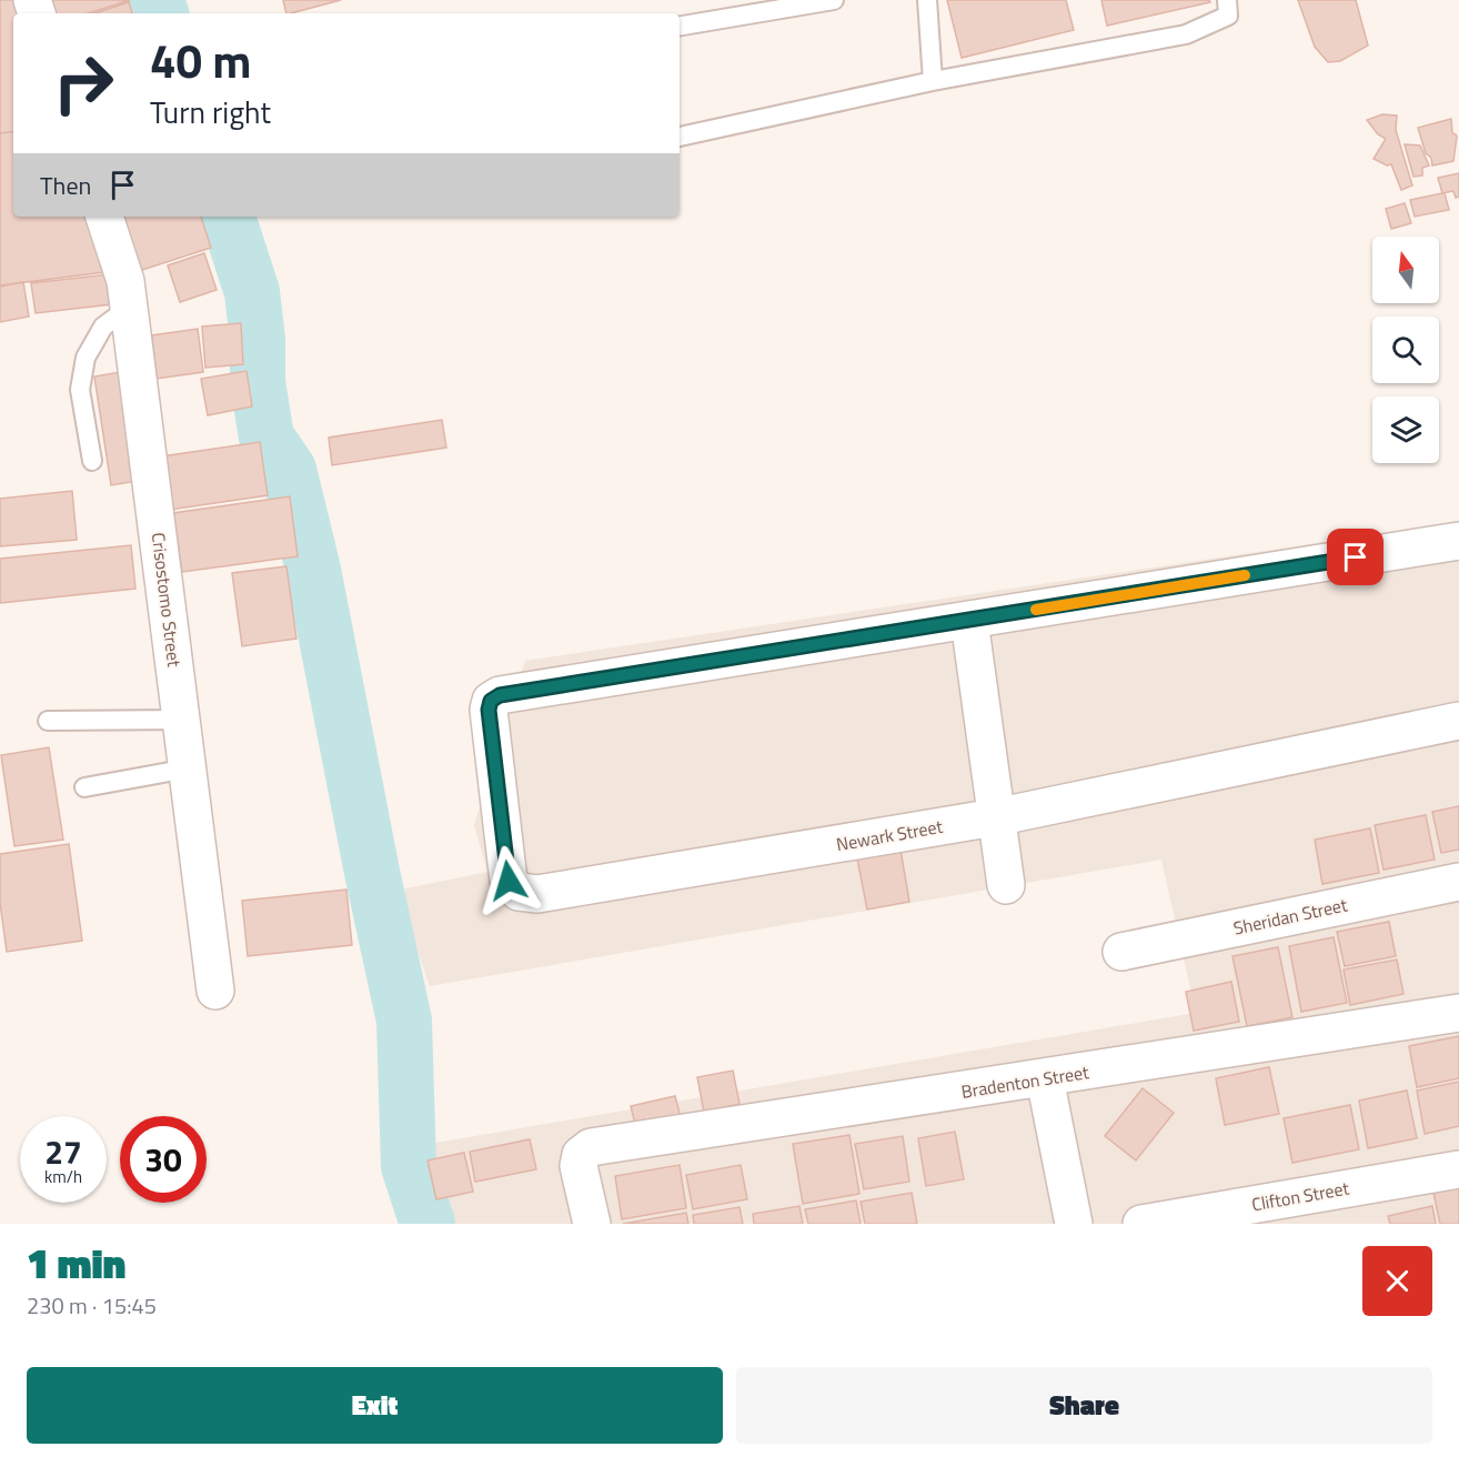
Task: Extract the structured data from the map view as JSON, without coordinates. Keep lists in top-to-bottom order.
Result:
{
  "streets": {
    "street": [
      "Crisostomo Street",
      "Newark Street",
      "Sheridan Street",
      "Bradenton Street",
      "Clifton Street"
    ]
  },
  "north": "top",
  "page": {
    "turn": ["40 m", "Turn right"],
    "then": "Then",
    "speed": "27 km/h",
    "limit": "30",
    "heading": ["1 min", "230 m · 15:45"],
    "buttons": ["Exit", "Share"]
  }
}
